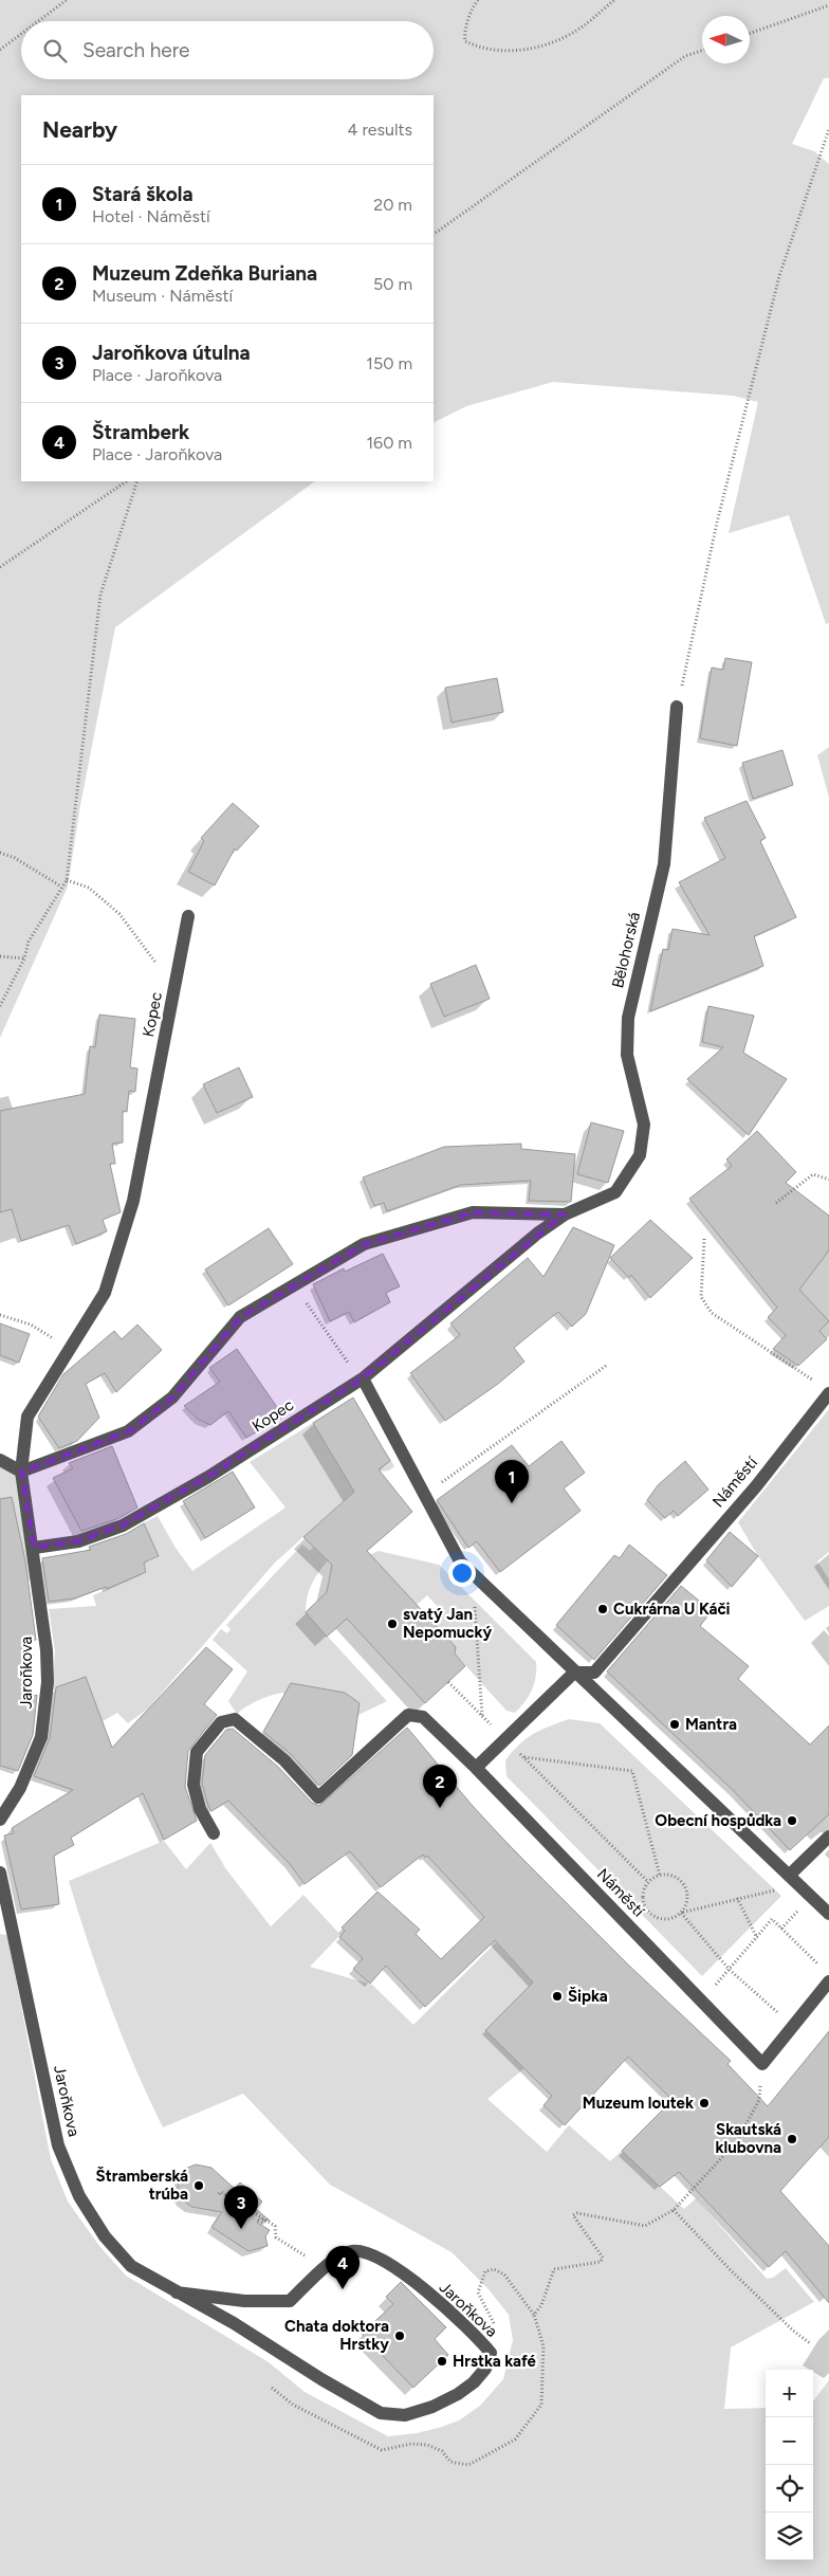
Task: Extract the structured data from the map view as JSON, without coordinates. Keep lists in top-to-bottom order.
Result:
{
  "streets": {
    "street": [
      "Bělohorská",
      "Kopec",
      "Náměstí",
      "Jaroňkova"
    ]
  },
  "crossings": [
    ["Bělohorská", "Kopec"],
    ["Kopec", "Jaroňkova"]
  ],
  "places": [
    "Cukrárna U Káči",
    "svatý Jan Nepomucký",
    "Mantra",
    "Obecní hospůdka",
    "Šipka",
    "Muzeum loutek",
    "Skautská klubovna",
    "Štramberská trúba",
    "Chata doktora Hrstky",
    "Hrstka kafé"
  ],
  "north": "left",
  "page": {
    "search": "Search here",
    "heading": ["Nearby", "4 results"],
    "list": [
      {
        "mark": "1",
        "name": "Stará škola",
        "note": "Hotel · Náměstí",
        "value": "20 m"
      },
      {
        "mark": "2",
        "name": "Muzeum Zdeňka Buriana",
        "note": "Museum · Náměstí",
        "value": "50 m"
      },
      {
        "mark": "3",
        "name": "Jaroňkova útulna",
        "note": "Place · Jaroňkova",
        "value": "150 m"
      },
      {
        "mark": "4",
        "name": "Štramberk",
        "note": "Place · Jaroňkova",
        "value": "160 m"
      }
    ],
    "pins": [
      "1",
      "2",
      "3",
      "4"
    ],
    "map_buttons": ["+", "−"]
  }
}
